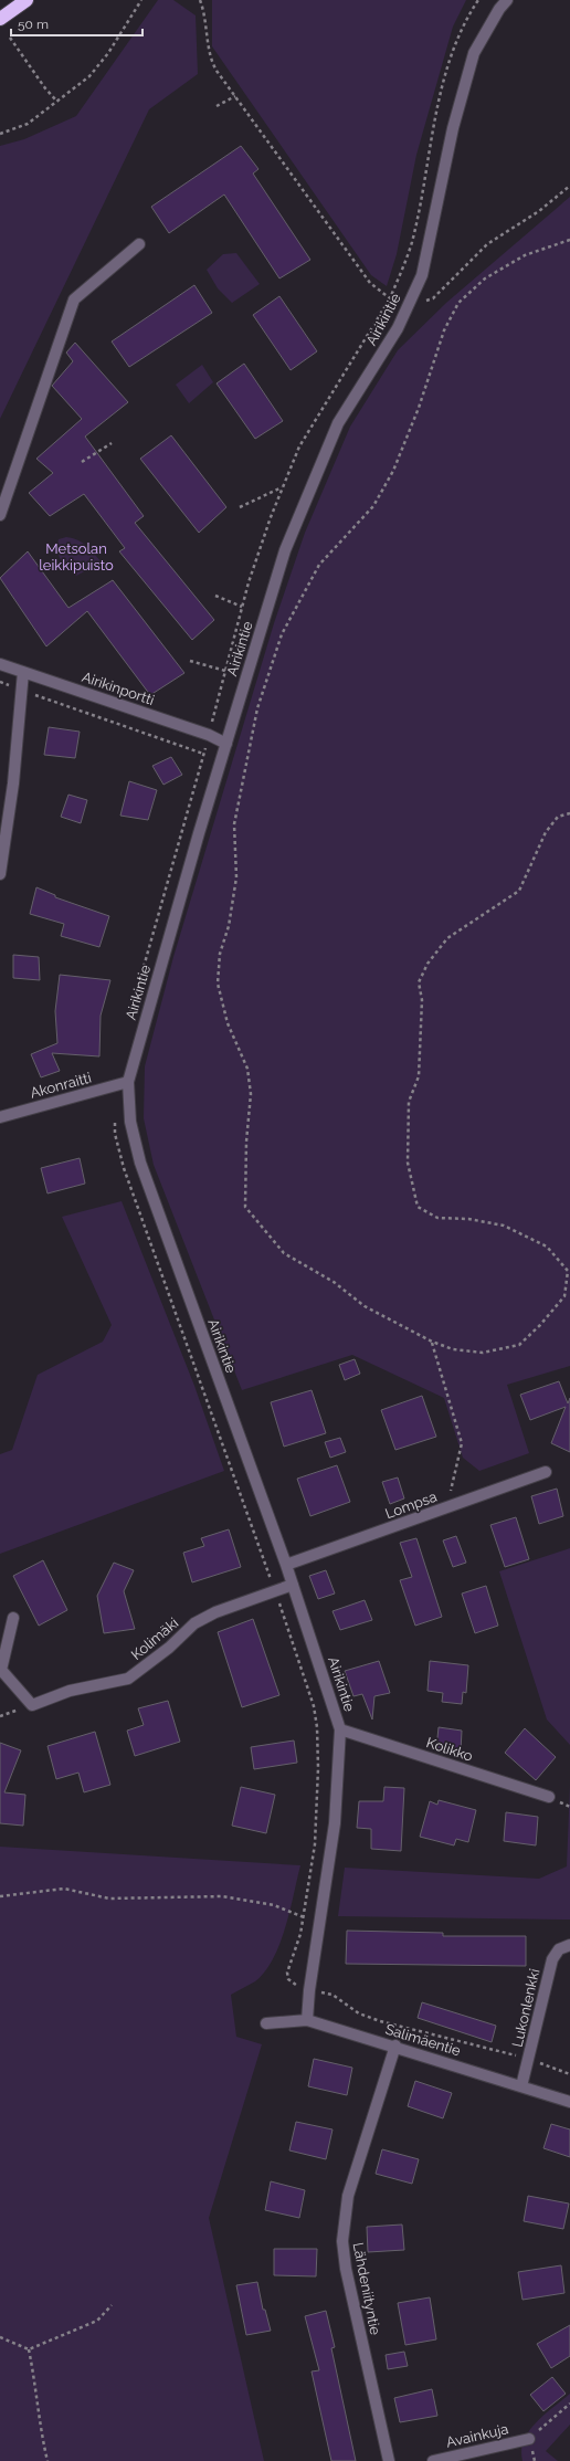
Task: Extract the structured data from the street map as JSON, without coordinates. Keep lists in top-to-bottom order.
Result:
{
  "streets": {
    "street": [
      "Airikintie",
      "Airikinportti",
      "Akonraitti",
      "Lompsa",
      "Kolimäki",
      "Kolikko",
      "Lukonlenkki",
      "Salimäentie",
      "Lähdeniityntie",
      "Avainkuja"
    ]
  },
  "crossings": [
    ["Airikintie", "Airikinportti"],
    ["Airikintie", "Akonraitti"],
    ["Airikintie", "Lompsa"],
    ["Airikintie", "Kolimäki"],
    ["Airikintie", "Kolikko"],
    ["Airikintie", "Salimäentie"],
    ["Lukonlenkki", "Salimäentie"],
    ["Salimäentie", "Lähdeniityntie"]
  ],
  "parks": ["Metsolan leikkipuisto"],
  "scale_bar": "50 m"
}
